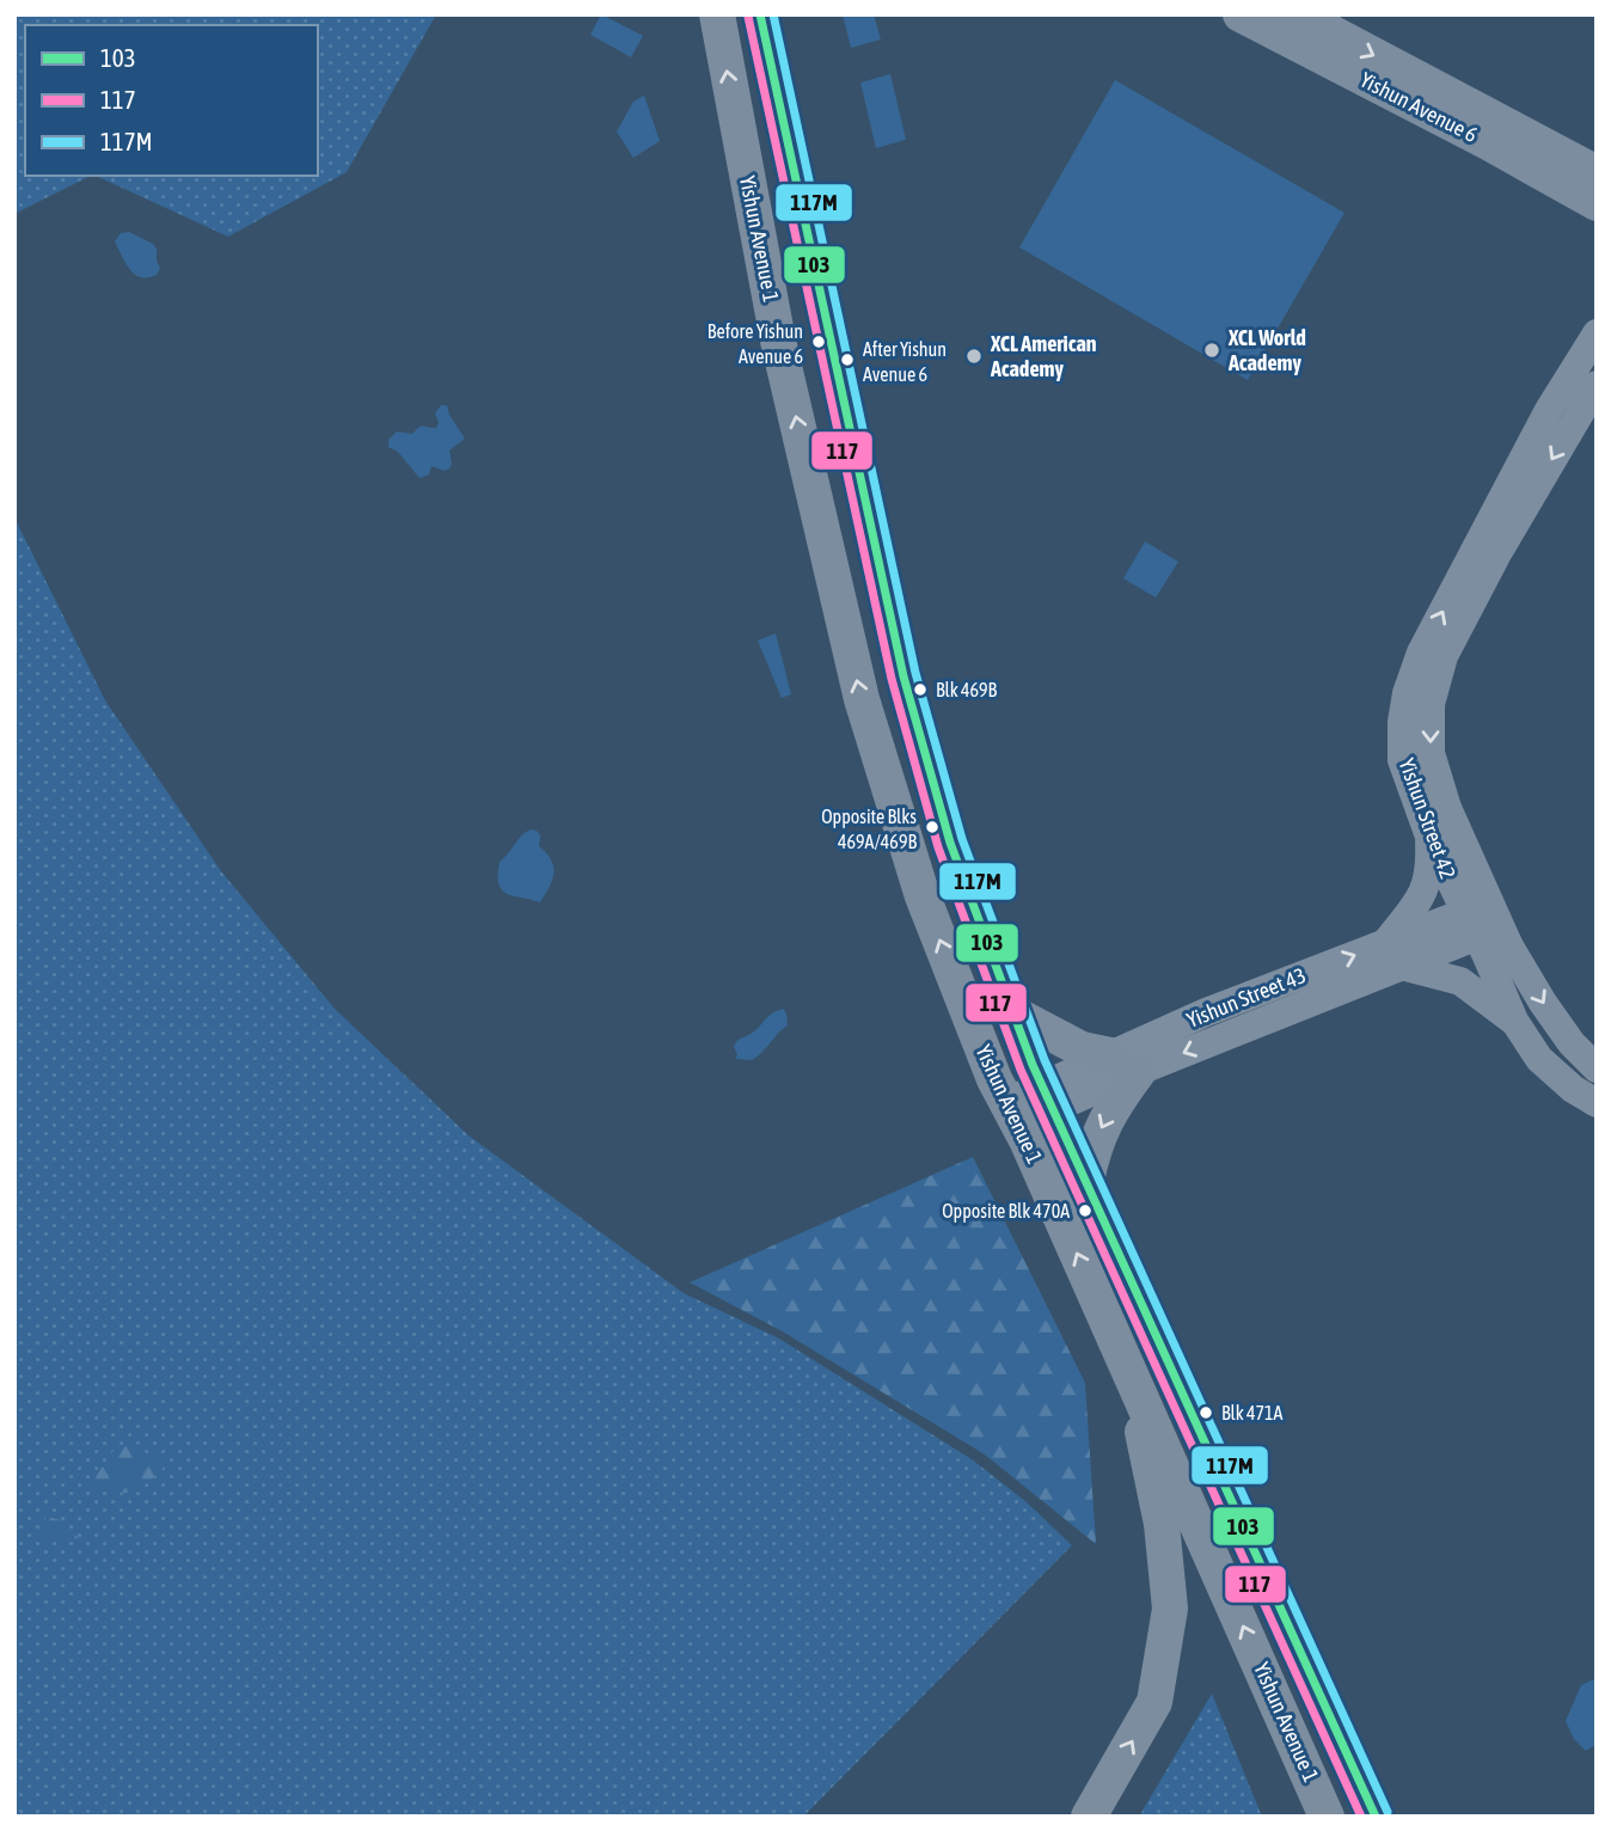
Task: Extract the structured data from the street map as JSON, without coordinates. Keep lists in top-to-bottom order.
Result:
{
  "streets": {
    "main road": ["Yishun Avenue 6", "Yishun Avenue 1"],
    "street": ["Yishun Street 42", "Yishun Street 43"]
  },
  "crossings": [
    ["Yishun Avenue 1", "Yishun Street 43"],
    ["Yishun Street 42", "Yishun Street 43"]
  ],
  "places": [
    "Before Yishun Avenue 6",
    "XCL World Academy",
    "XCL American Academy",
    "After Yishun Avenue 6",
    "Blk 469B",
    "Opposite Blks 469A/469B",
    "Opposite Blk 470A",
    "Blk 471A"
  ],
  "lines": ["transit line 103", "transit line 117M", "transit line 117"],
  "legend": ["103", "117", "117M"]
}
